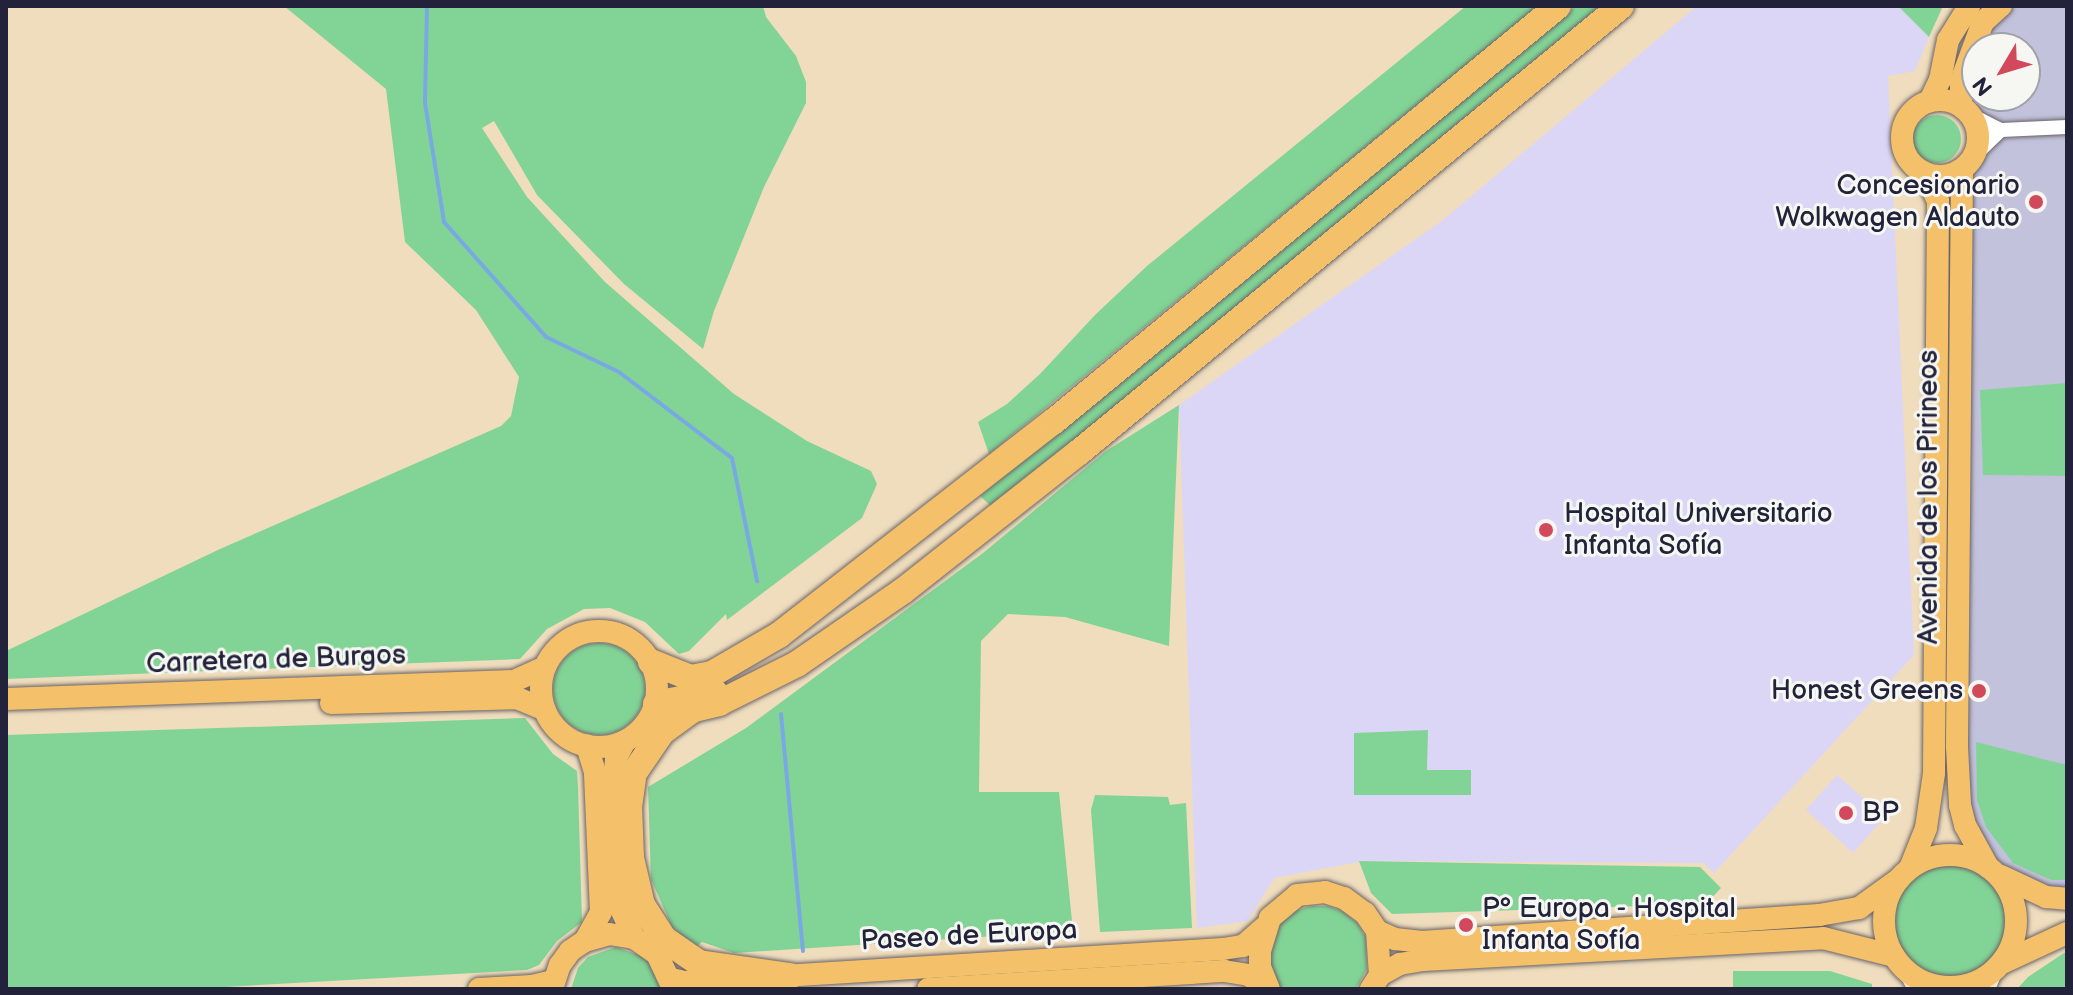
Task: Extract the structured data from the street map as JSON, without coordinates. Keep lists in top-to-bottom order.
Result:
{
  "streets": {
    "main road": ["Avenida de los Pirineos", "Carretera de Burgos", "Paseo de Europa"]
  },
  "places": [
    "Concesionario Wolkwagen Aldauto",
    "Hospital Universitario Infanta Sofía",
    "Honest Greens",
    "BP",
    "Pº Europa - Hospital Infanta Sofía"
  ],
  "north": "bottom left"
}
